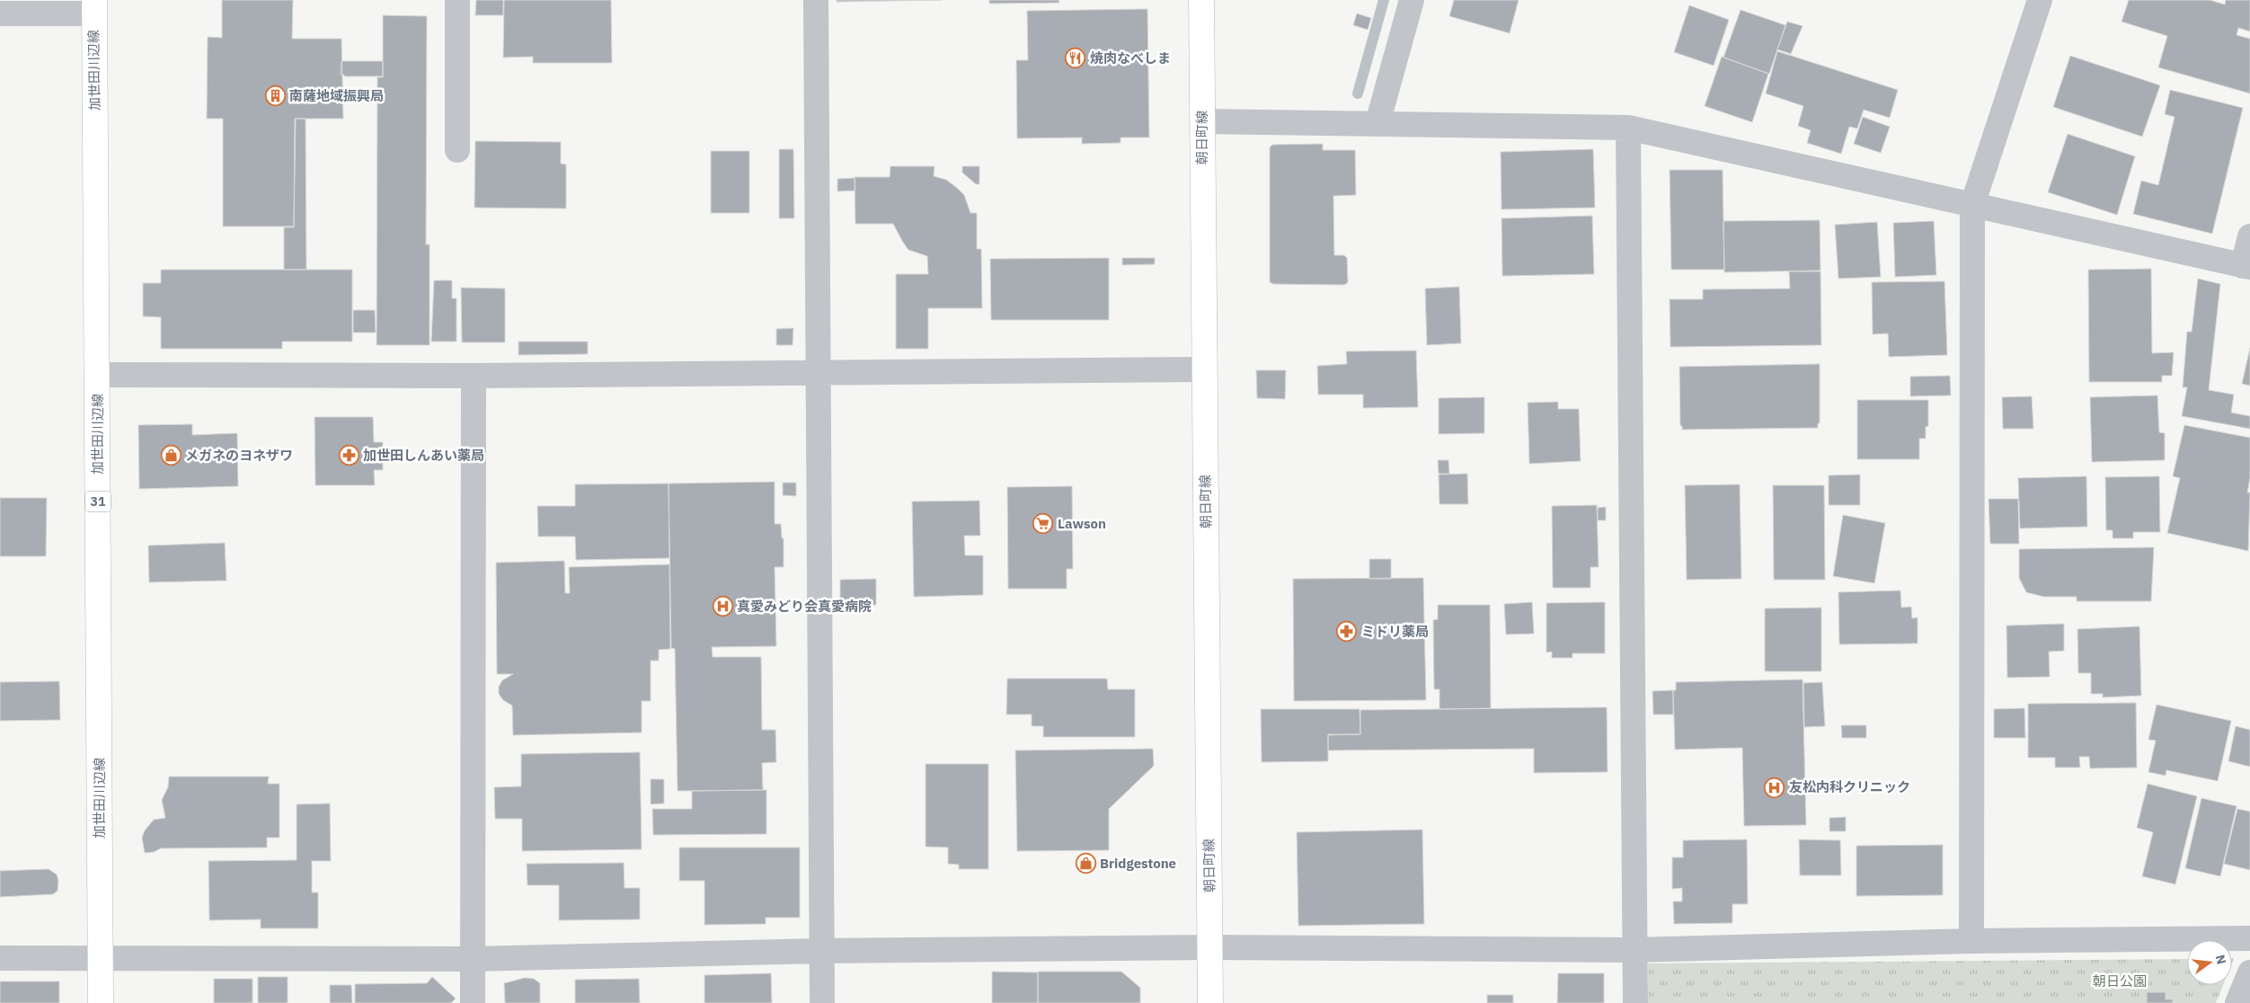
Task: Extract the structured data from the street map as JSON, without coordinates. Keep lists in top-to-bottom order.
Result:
{
  "streets": {
    "street": ["加世田川辺線", "朝日町線", "31"]
  },
  "parks": ["朝日公園"],
  "places": {
    "restaurant": ["焼肉なべしま"],
    "building": ["南薩地域振興局"],
    "shop": ["メガネのヨネザワ", "Bridgestone"],
    "pharmacy": ["加世田しんあい薬局", "ミドリ薬局"],
    "supermarket": ["Lawson"],
    "hospital": ["真愛みどり会真愛病院", "友松内科クリニック"]
  },
  "north": "right"
}
